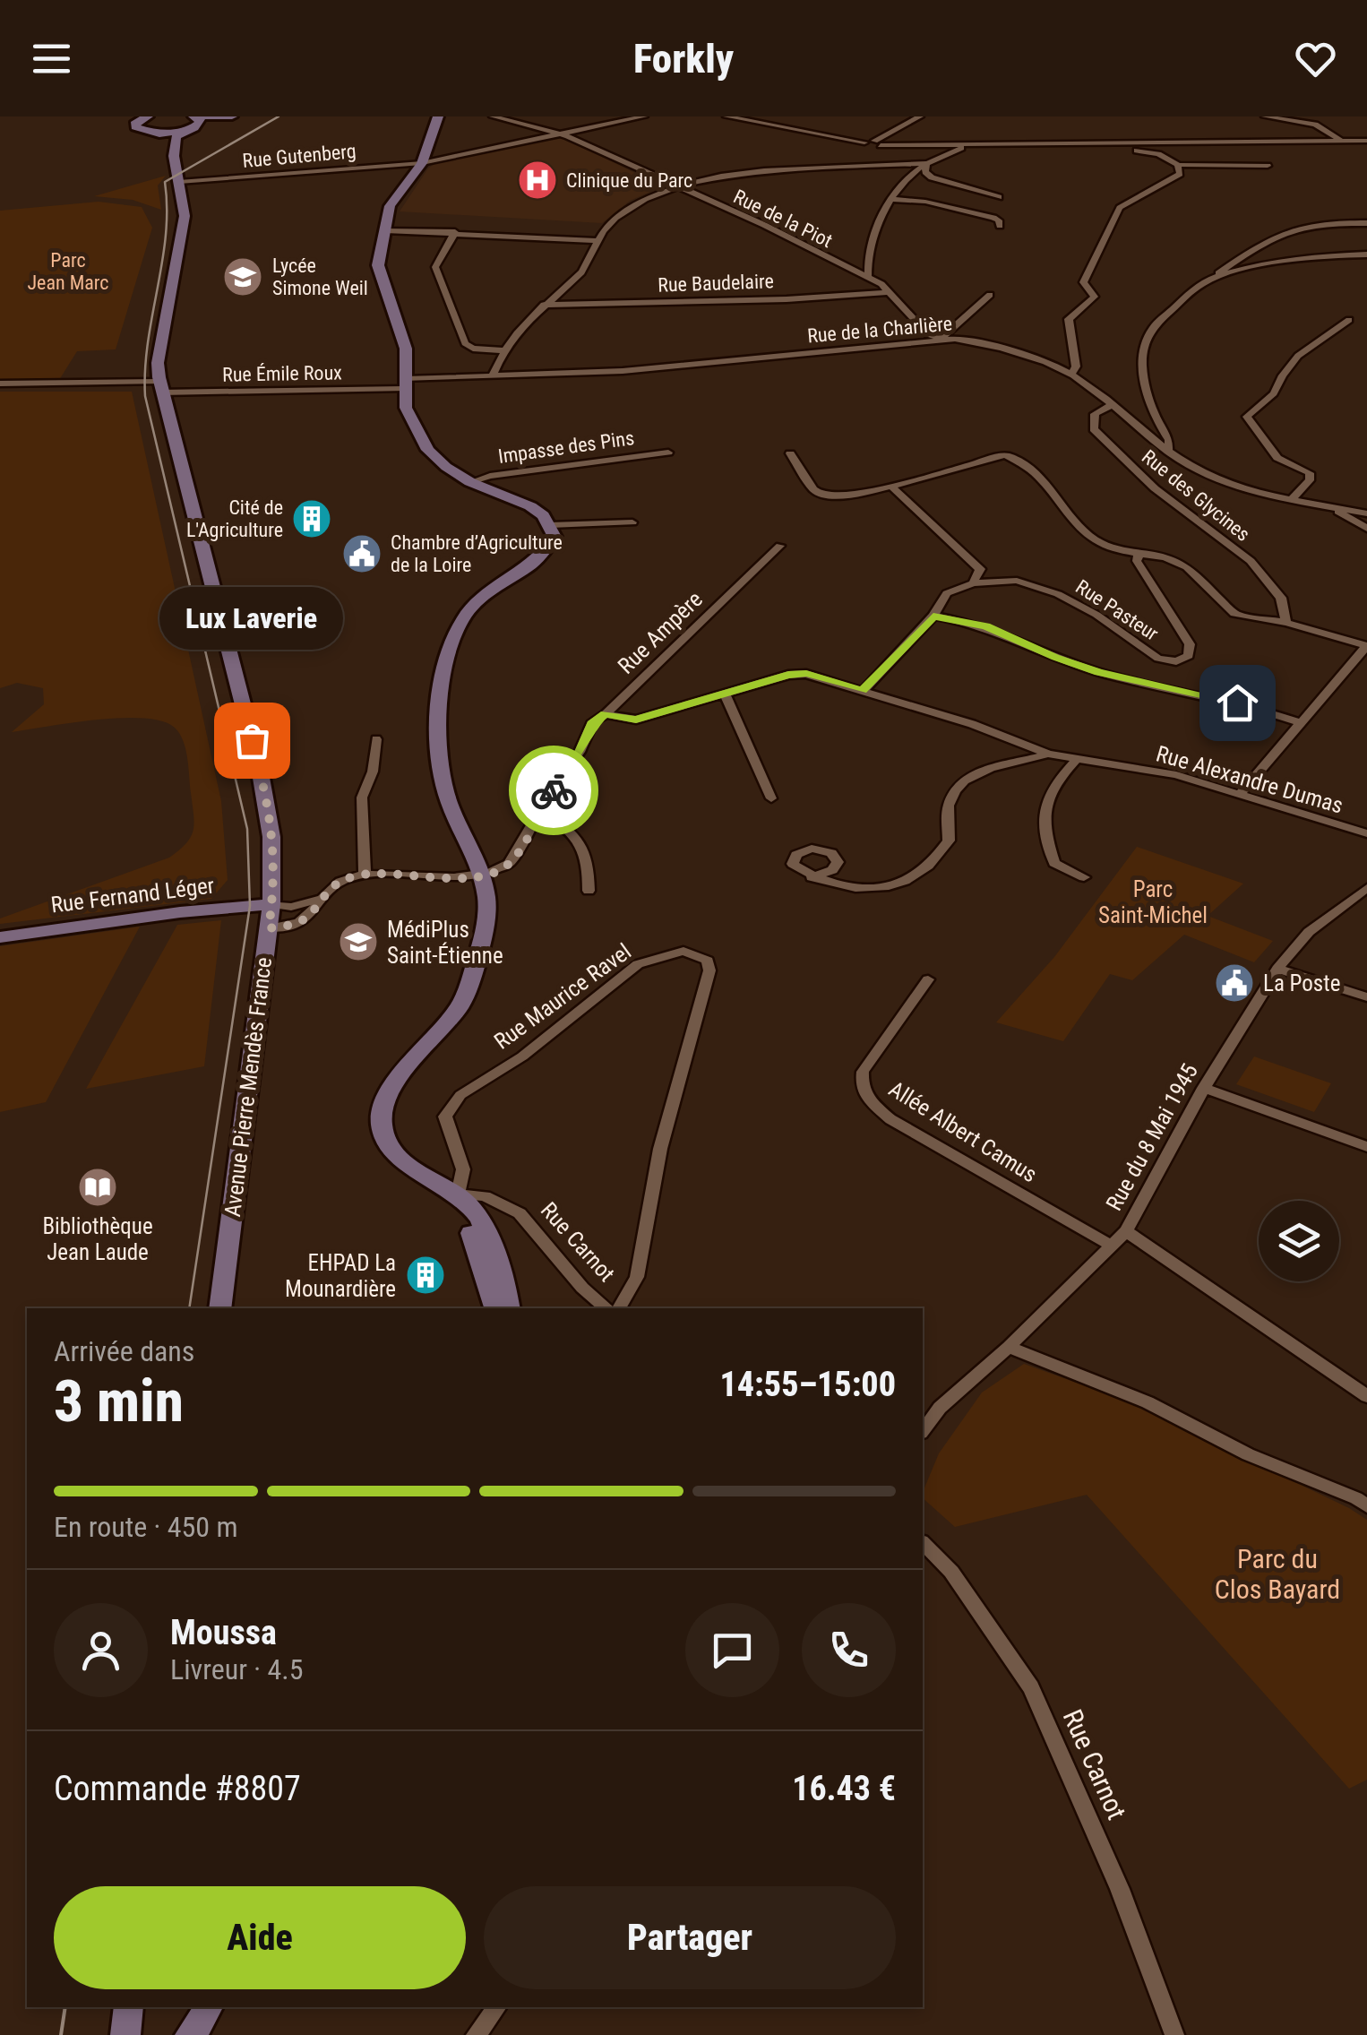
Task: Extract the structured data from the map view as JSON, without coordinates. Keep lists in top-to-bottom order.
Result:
{
  "streets": {
    "street": [
      "Rue Gutenberg",
      "Rue de la Piot",
      "Rue Baudelaire",
      "Rue de la Charlière",
      "Rue Émile Roux",
      "Impasse des Pins",
      "Rue des Glycines",
      "Rue Pasteur",
      "Rue Ampère",
      "Rue Alexandre Dumas",
      "Rue Fernand Léger",
      "Rue Maurice Ravel",
      "Avenue Pierre Mendès France",
      "Allée Albert Camus",
      "Rue du 8 Mai 1945",
      "Rue Carnot"
    ]
  },
  "crossings": [
    ["Rue Gutenberg", "Rue de la Piot"],
    ["Rue Gutenberg", "Avenue Pierre Mendès France"],
    ["Rue de la Piot", "Rue Baudelaire"],
    ["Rue de la Piot", "Rue de la Charlière"],
    ["Rue de la Charlière", "Rue Émile Roux"],
    ["Rue de la Charlière", "Rue des Glycines"],
    ["Rue Émile Roux", "Avenue Pierre Mendès France"],
    ["Rue Ampère", "Rue Alexandre Dumas"],
    ["Rue Fernand Léger", "Avenue Pierre Mendès France"],
    ["Rue Maurice Ravel", "Rue Carnot"],
    ["Allée Albert Camus", "Rue du 8 Mai 1945"]
  ],
  "parks": ["Parc Jean Marc", "Parc Saint-Michel", "Parc du Clos Bayard"],
  "places": {
    "hospital": ["Clinique du Parc"],
    "school or university": ["Lycée Simone Weil", "MédiPlus Saint-Étienne"],
    "building": ["Cité de L'Agriculture", "EHPAD La Mounardière"],
    "public building": ["Chambre d’Agriculture de la Loire", "La Poste"],
    "other": ["Lux Laverie"],
    "library": ["Bibliothèque Jean Laude"]
  },
  "page": {
    "header": "Forkly",
    "bubble": "Lux Laverie",
    "heading": ["3 min", "Arrivée dans", "14:55–15:00"],
    "panel": [
      "Moussa",
      "Livreur · 4.5",
      "Commande #8807",
      "16.43 €"
    ],
    "bar": "En route · 450 m",
    "buttons": ["Aide", "Partager"]
  }
}
